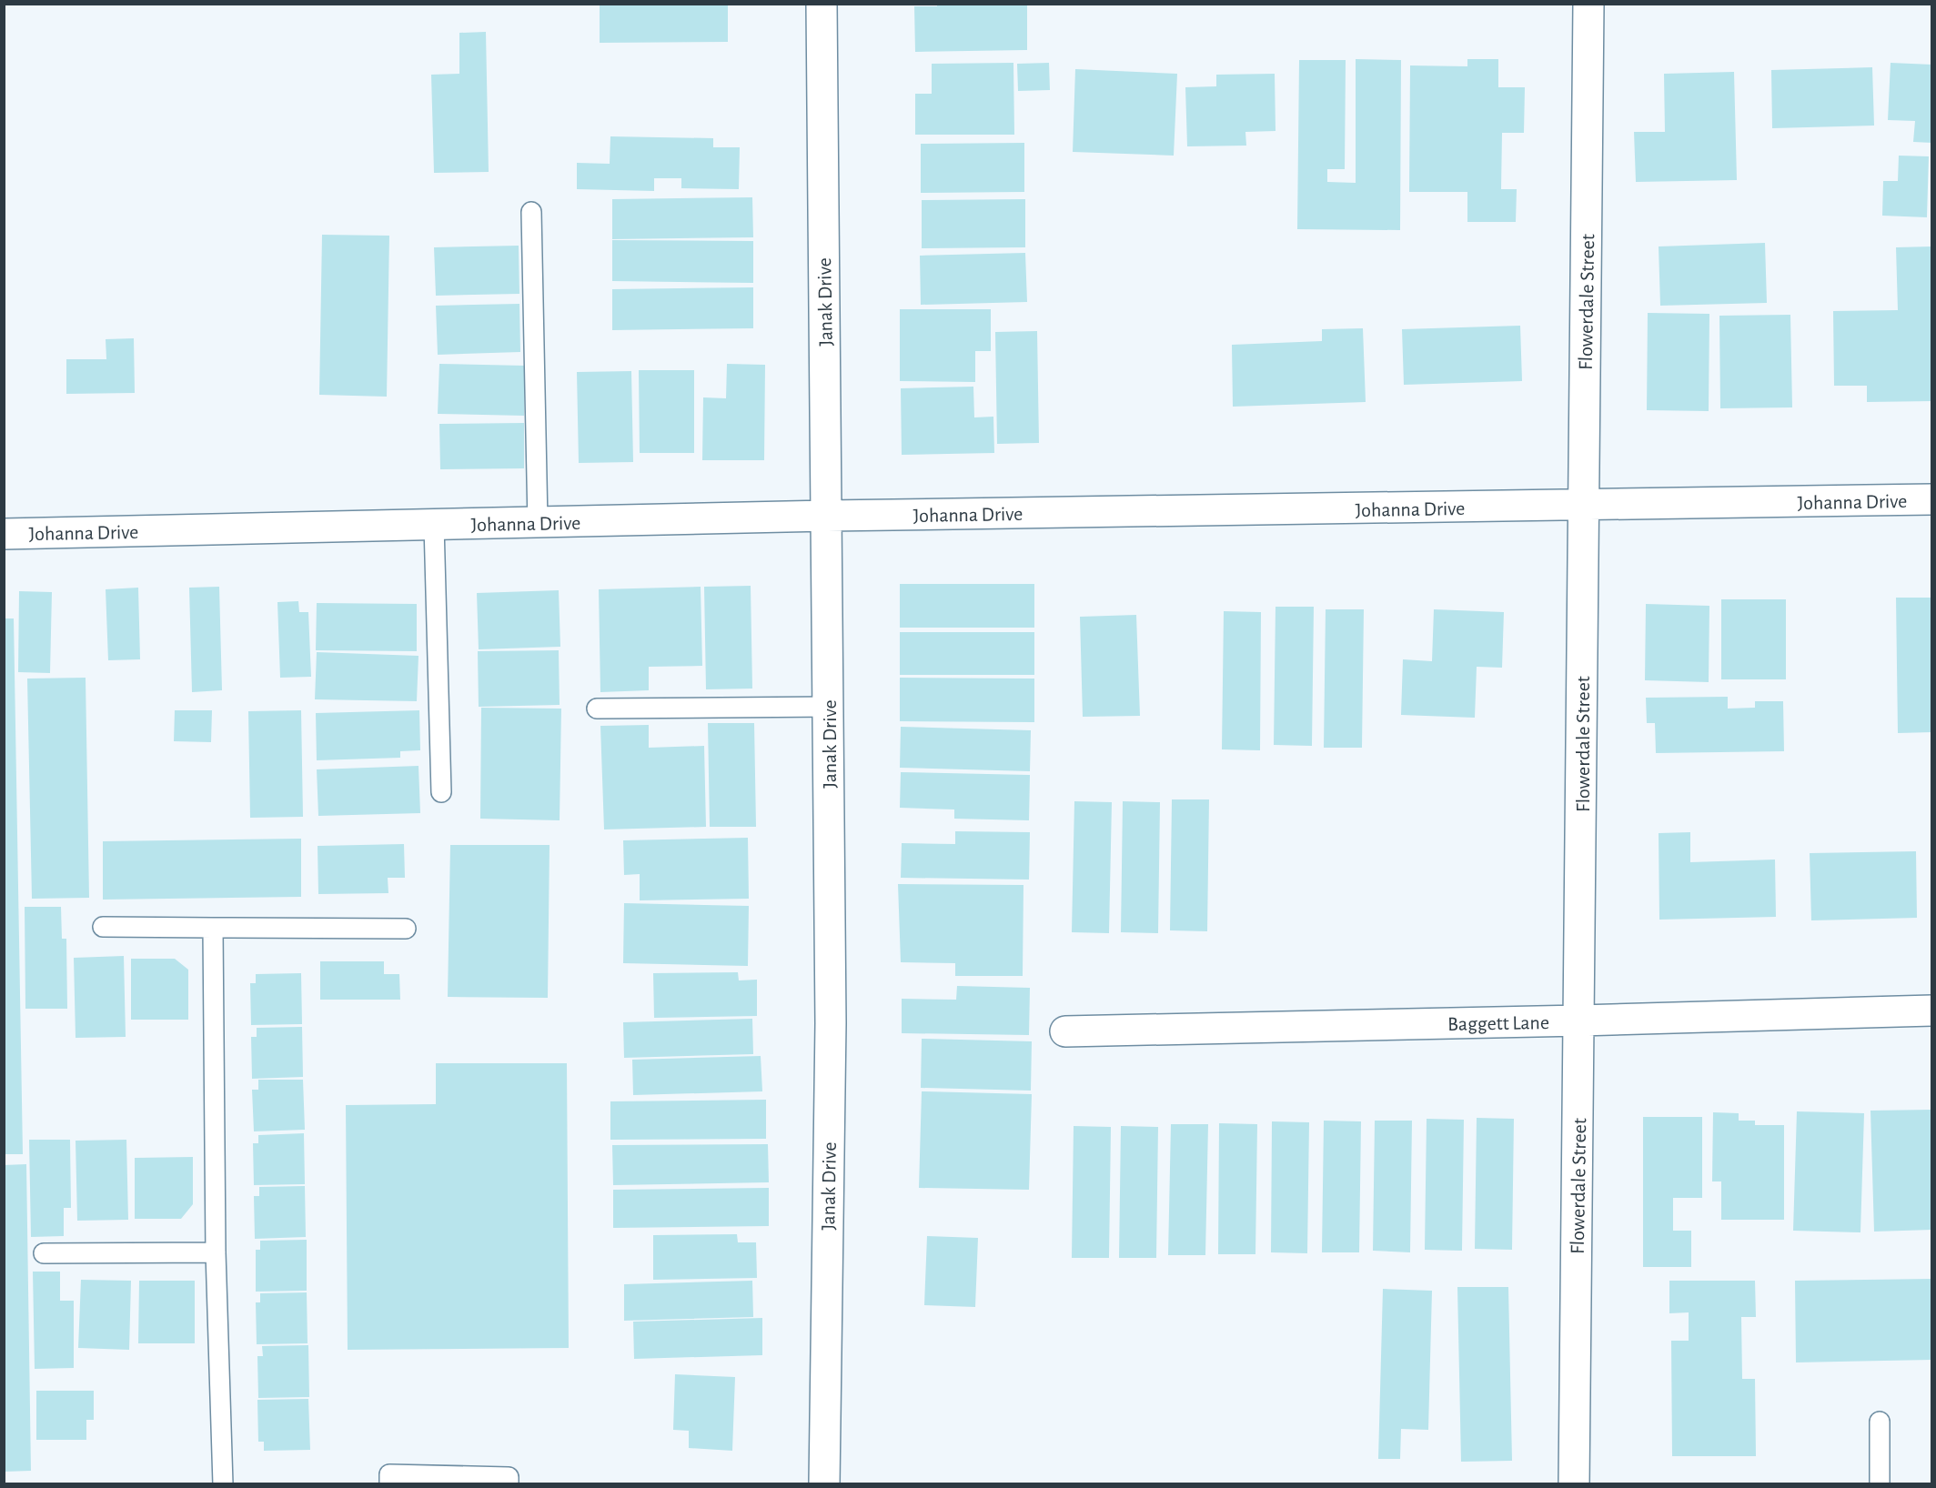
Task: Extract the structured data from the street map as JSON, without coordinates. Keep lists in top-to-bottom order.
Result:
{
  "streets": {
    "street": [
      "Janak Drive",
      "Flowerdale Street",
      "Johanna Drive",
      "Baggett Lane"
    ]
  },
  "crossings": [
    ["Janak Drive", "Johanna Drive"],
    ["Flowerdale Street", "Johanna Drive"],
    ["Flowerdale Street", "Baggett Lane"]
  ]
}
